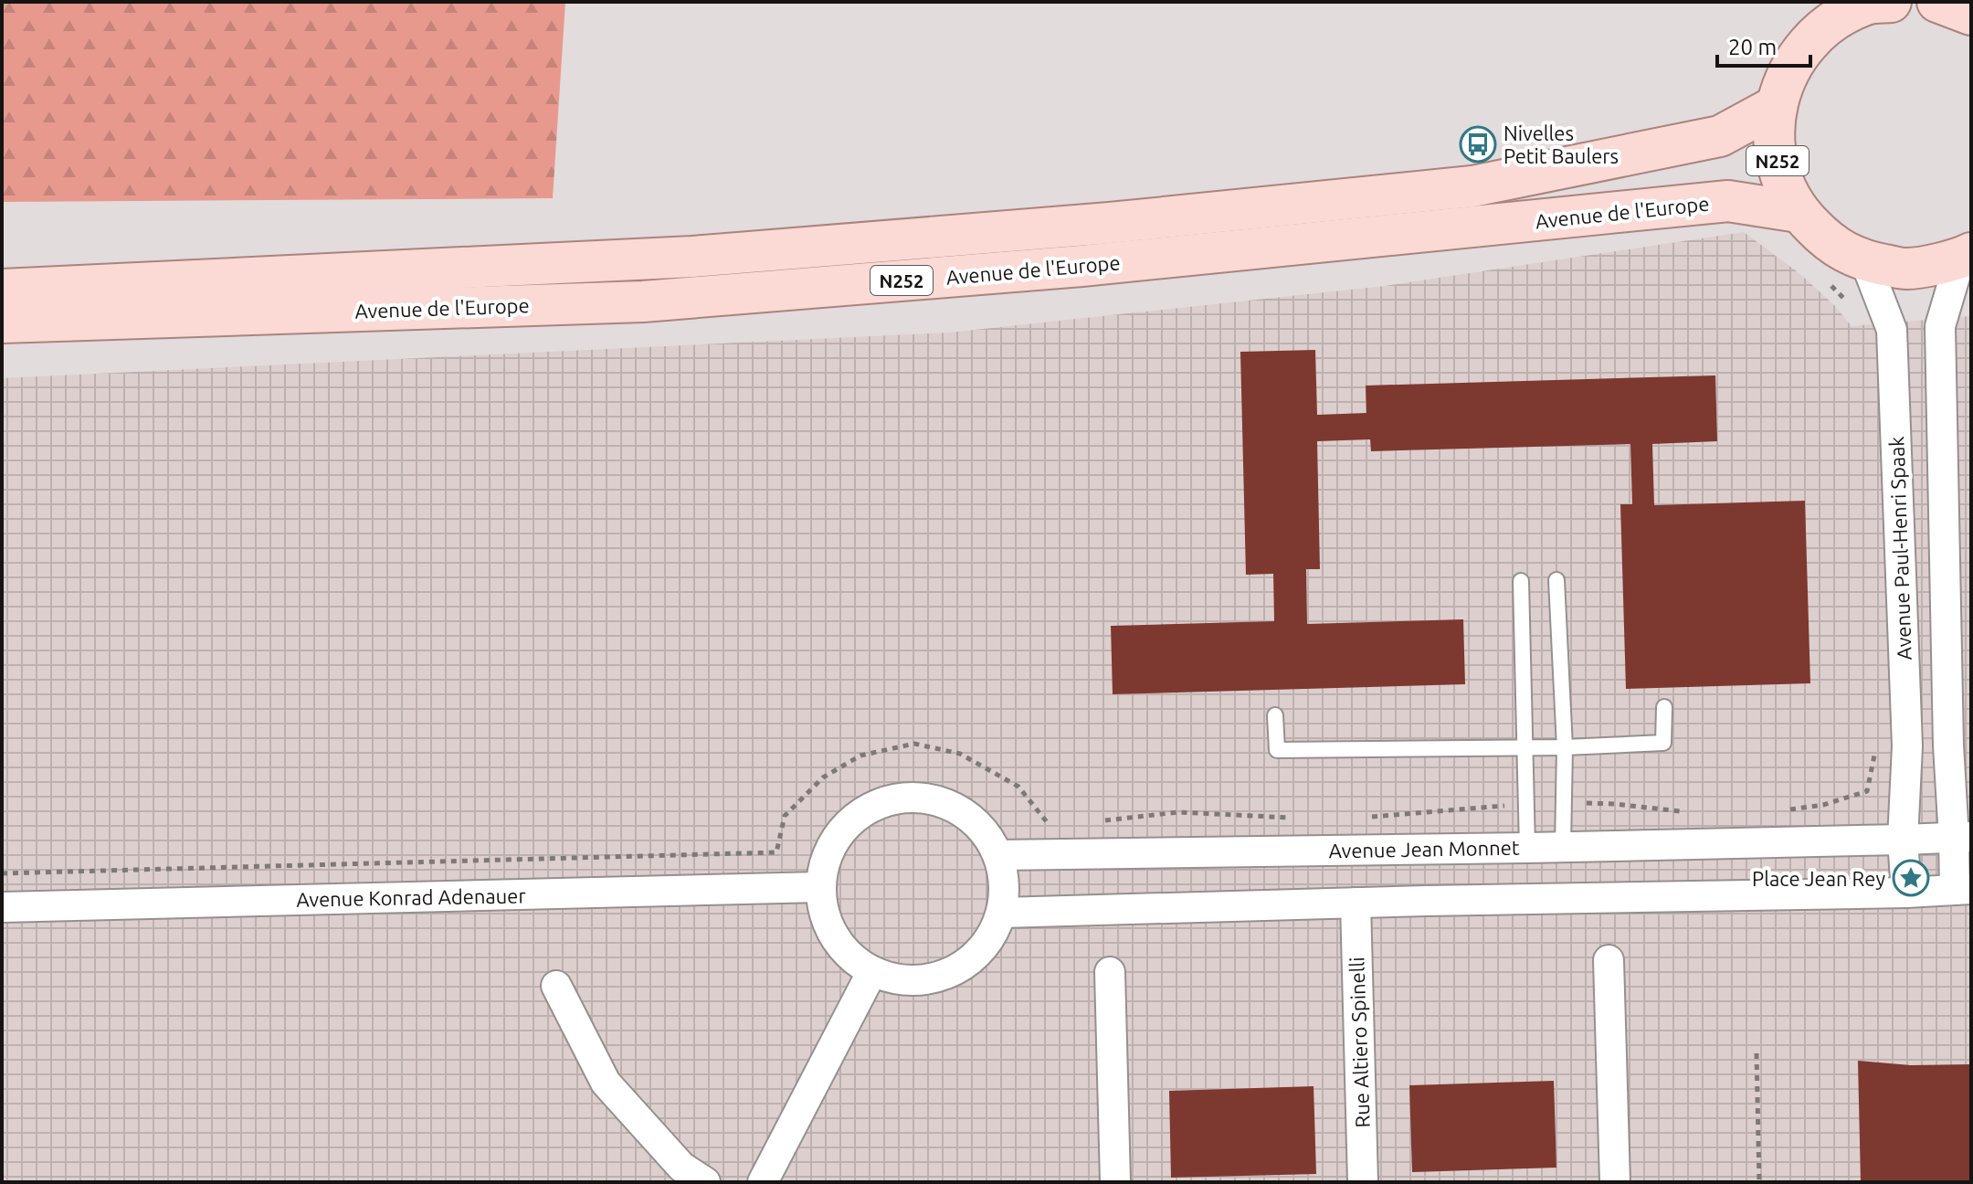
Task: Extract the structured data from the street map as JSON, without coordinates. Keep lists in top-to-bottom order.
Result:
{
  "streets": {
    "main road": ["N252", "Avenue de l'Europe"],
    "street": [
      "Avenue Paul-Henri Spaak",
      "Avenue Jean Monnet",
      "Avenue Konrad Adenauer",
      "Rue Altiero Spinelli"
    ]
  },
  "crossings": [
    ["N252", "Avenue de l'Europe"],
    ["N252", "Avenue Paul-Henri Spaak"],
    ["Avenue Paul-Henri Spaak", "Avenue Jean Monnet"],
    ["Avenue Jean Monnet", "Avenue Konrad Adenauer"]
  ],
  "places": {
    "bus stop": ["Nivelles Petit Baulers"],
    "place": ["Place Jean Rey"]
  },
  "scale_bar": "20 m"
}
